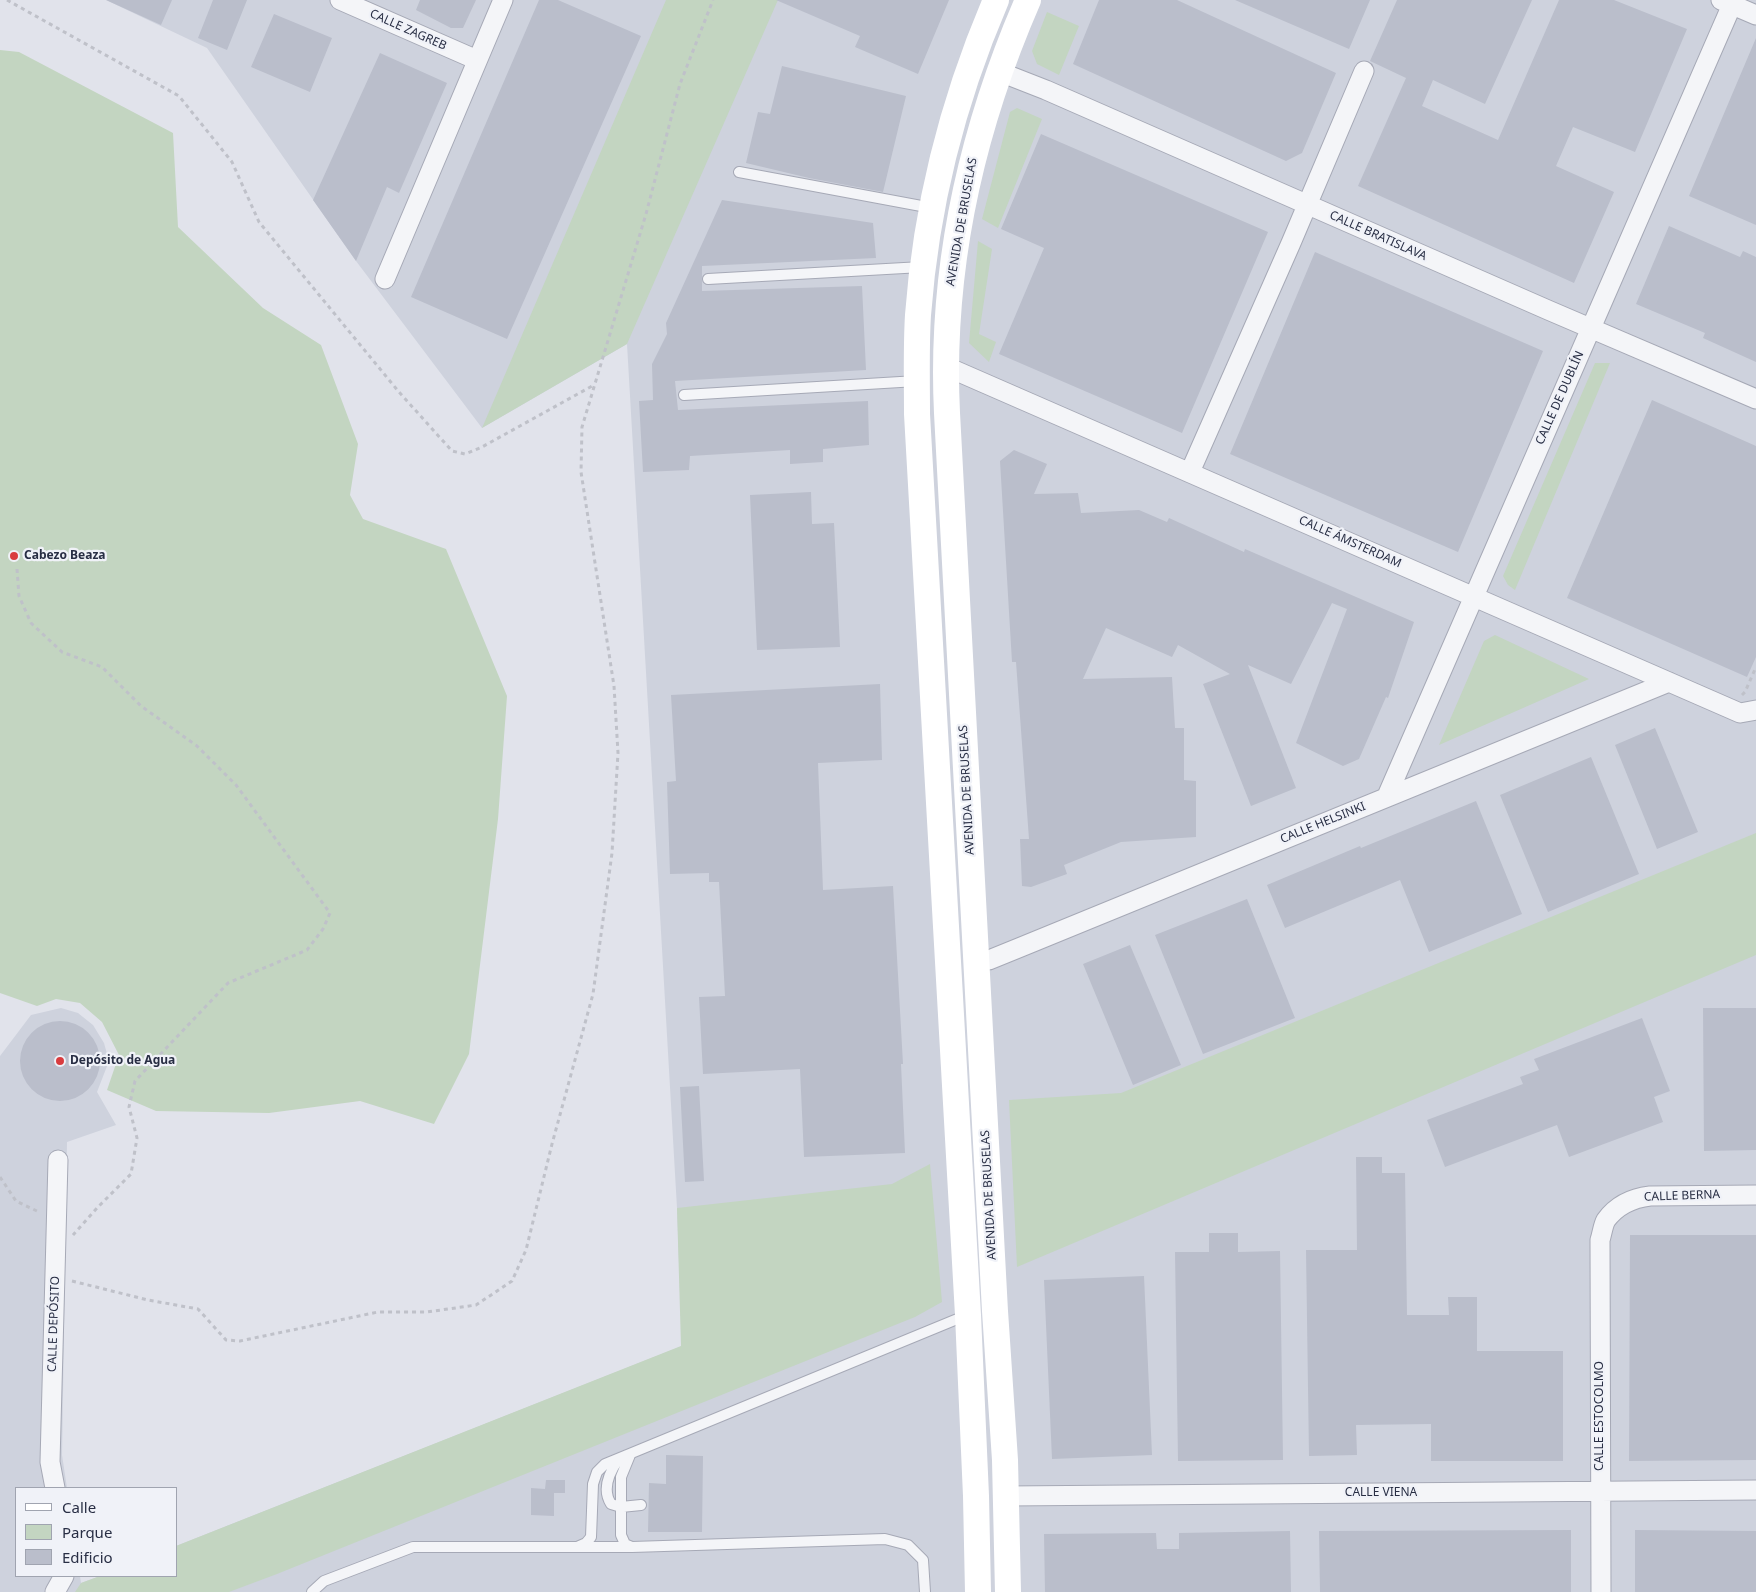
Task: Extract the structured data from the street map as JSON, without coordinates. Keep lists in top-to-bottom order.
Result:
{
  "streets": {
    "main road": ["AVENIDA DE BRUSELAS"],
    "street": [
      "CALLE ZAGREB",
      "CALLE BRATISLAVA",
      "CALLE DE DUBLÍN",
      "CALLE ÁMSTERDAM",
      "CALLE HELSINKI",
      "CALLE BERNA",
      "CALLE DEPÓSITO",
      "CALLE ESTOCOLMO",
      "CALLE VIENA"
    ]
  },
  "crossings": [
    ["AVENIDA DE BRUSELAS", "CALLE BRATISLAVA"],
    ["AVENIDA DE BRUSELAS", "CALLE ÁMSTERDAM"],
    ["AVENIDA DE BRUSELAS", "CALLE HELSINKI"],
    ["AVENIDA DE BRUSELAS", "CALLE VIENA"],
    ["CALLE BRATISLAVA", "CALLE DE DUBLÍN"],
    ["CALLE DE DUBLÍN", "CALLE ÁMSTERDAM"],
    ["CALLE DE DUBLÍN", "CALLE HELSINKI"],
    ["CALLE ÁMSTERDAM", "CALLE HELSINKI"],
    ["CALLE BERNA", "CALLE ESTOCOLMO"],
    ["CALLE ESTOCOLMO", "CALLE VIENA"]
  ],
  "places": ["Cabezo Beaza", "Depósito de Agua"],
  "legend": ["Calle", "Parque", "Edificio"]
}
